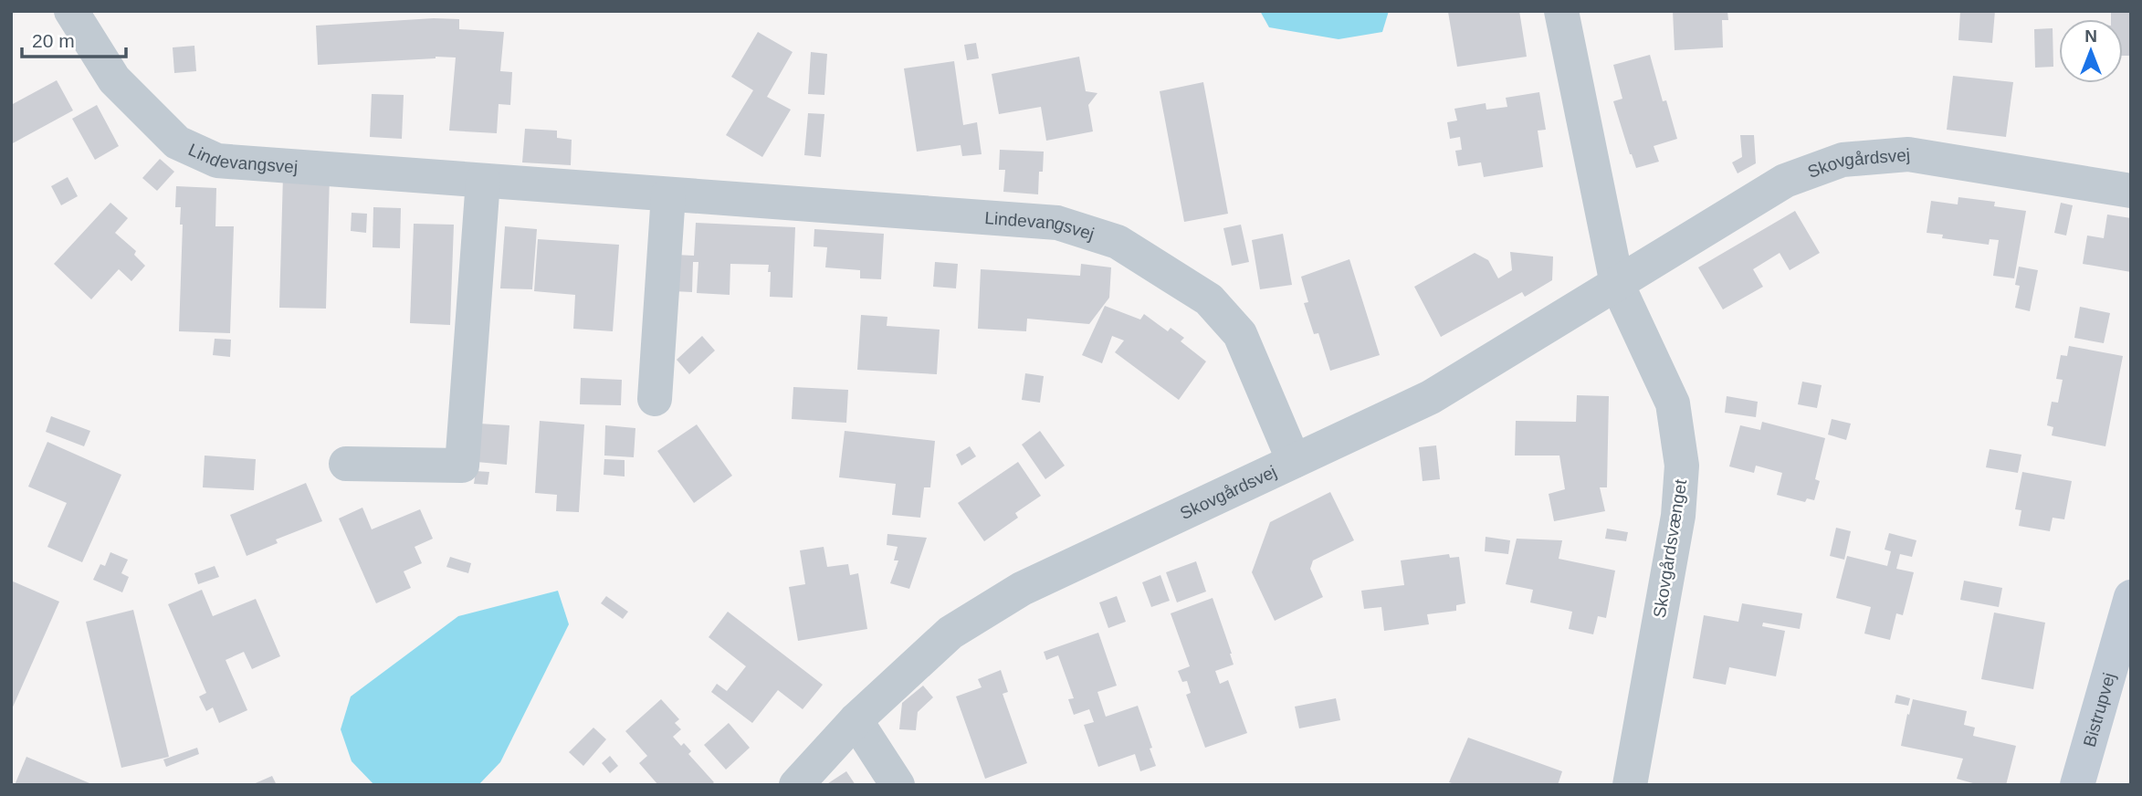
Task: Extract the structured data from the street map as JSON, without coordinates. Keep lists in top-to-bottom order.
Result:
{
  "streets": {
    "main road": ["Bistrupvej"],
    "street": ["Lindevangsvej", "Skovgårdsvej", "Skovgårdsvænget"]
  },
  "crossings": [
    ["Lindevangsvej", "Skovgårdsvej"],
    ["Skovgårdsvej", "Skovgårdsvænget"]
  ],
  "scale_bar": "20 m",
  "north": "top"
}
